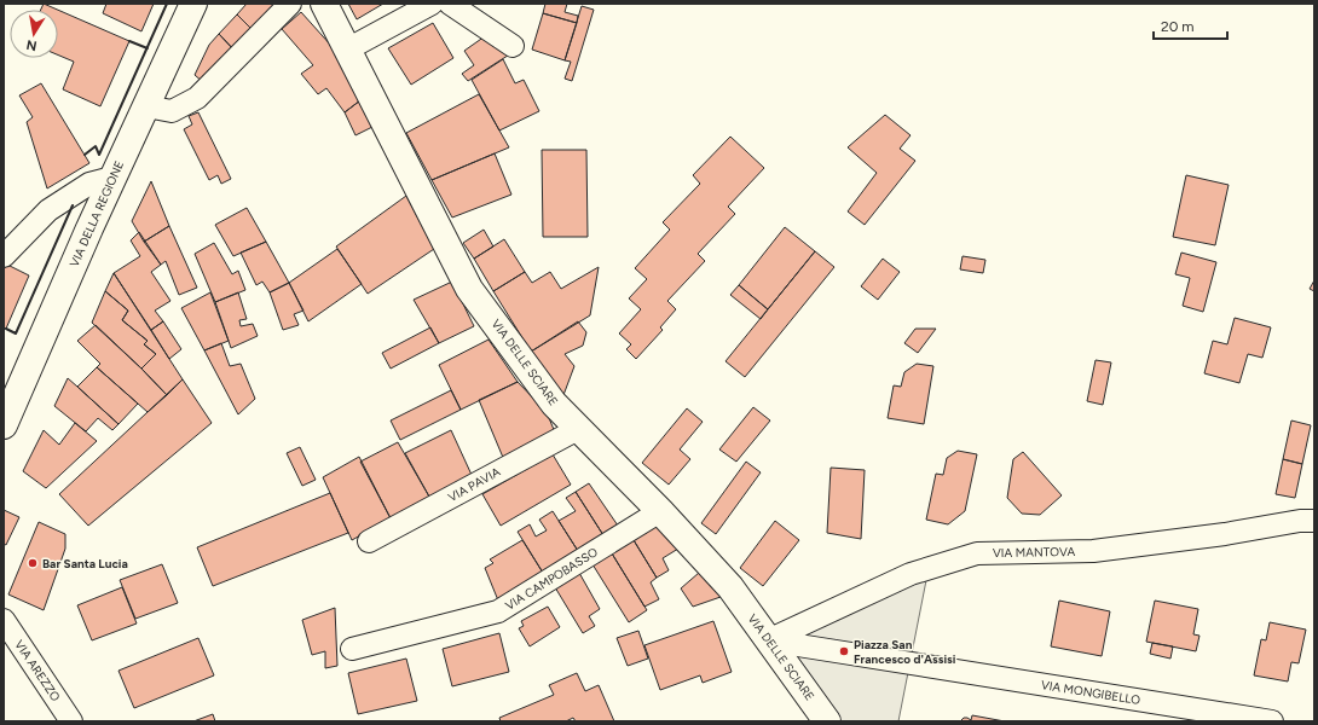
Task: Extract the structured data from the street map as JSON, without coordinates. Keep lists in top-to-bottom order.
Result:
{
  "streets": {
    "street": [
      "VIA DELLA REGIONE",
      "VIA DELLE SCIARE",
      "VIA PAVIA",
      "VIA MANTOVA",
      "VIA CAMPOBASSO",
      "VIA AREZZO",
      "VIA MONGIBELLO"
    ]
  },
  "crossings": [
    ["VIA DELLE SCIARE", "VIA PAVIA"],
    ["VIA DELLE SCIARE", "VIA MANTOVA"],
    ["VIA DELLE SCIARE", "VIA CAMPOBASSO"],
    ["VIA DELLE SCIARE", "VIA MONGIBELLO"],
    ["VIA MANTOVA", "VIA MONGIBELLO"]
  ],
  "places": ["Bar Santa Lucia", "Piazza San Francesco d'Assisi"],
  "scale_bar": "20 m",
  "north": "bottom"
}
